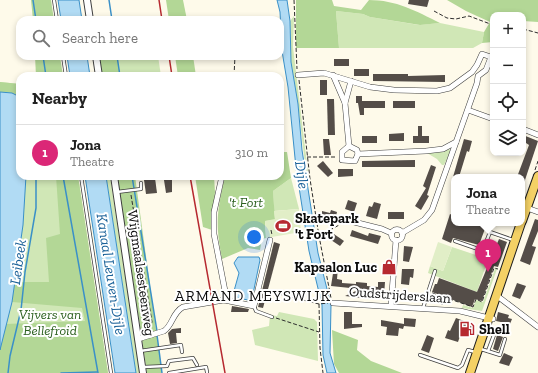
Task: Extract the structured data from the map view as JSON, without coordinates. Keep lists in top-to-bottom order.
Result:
{
  "streets": {
    "street": ["Wijgmaalsesteenweg", "Oudstrijderslaan"]
  },
  "districts": ["ARMAND MEYSWIJK"],
  "water": ["Dijle", "Leibeek", "Kanaal Leuven-Dijle"],
  "parks": ["'t Fort", "Vijvers van Bellefroid"],
  "places": {
    "sports": ["Skatepark 't Fort"],
    "shop": ["Kapsalon Luc"],
    "fuel station": ["Shell"]
  },
  "page": {
    "map_buttons": ["+", "−"],
    "search": "Search here",
    "heading": "Nearby",
    "list": [
      {
        "mark": "1",
        "name": "Jona",
        "note": "Theatre",
        "value": "310 m"
      }
    ],
    "popup": ["Jona", "Theatre"],
    "pins": "1"
  }
}
